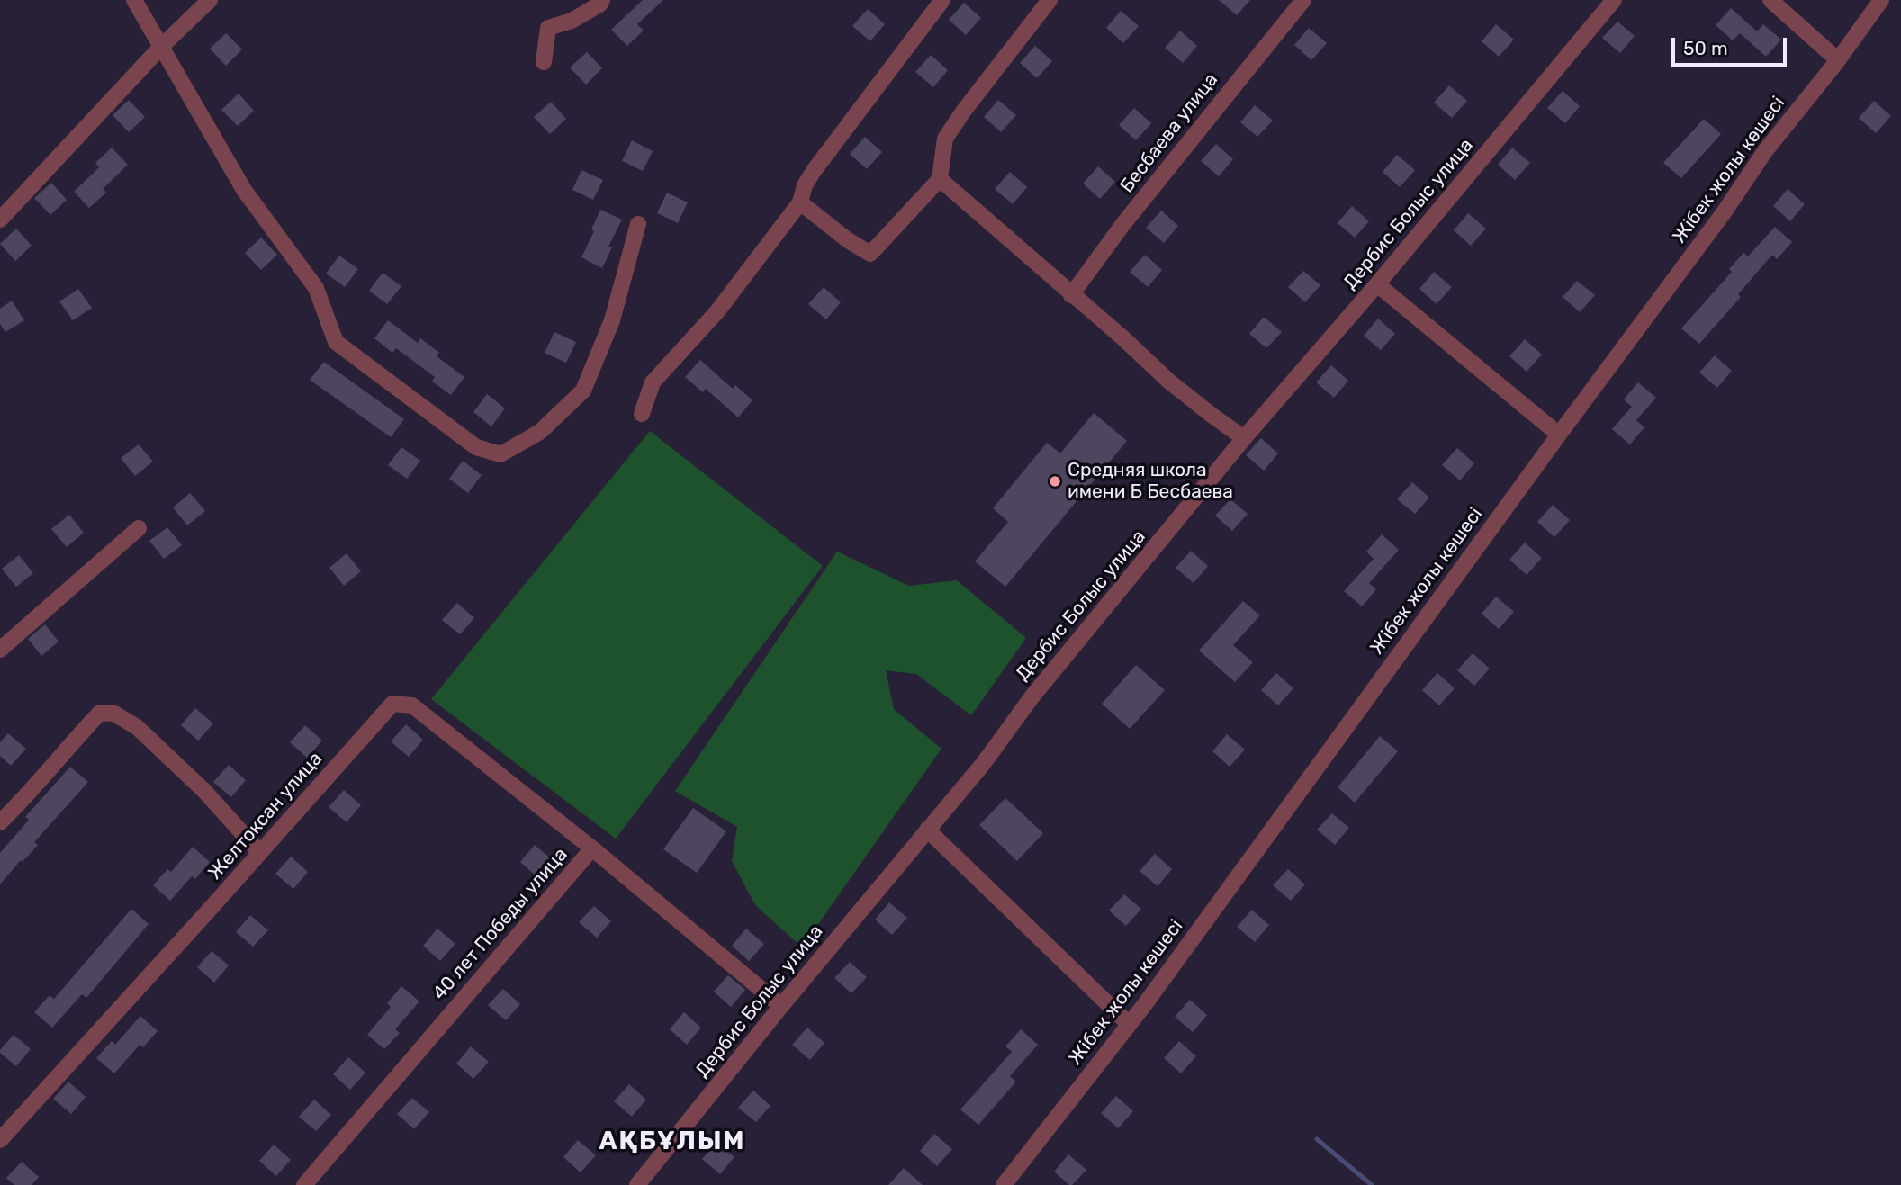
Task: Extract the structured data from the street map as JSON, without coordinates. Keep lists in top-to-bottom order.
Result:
{
  "streets": {
    "street": [
      "Бесбаева улица",
      "Жібек жолы көшесі",
      "Дербис Болыс улица",
      "Желтоксан улица",
      "40 лет Победы улица"
    ]
  },
  "crossings": [
    ["Дербис Болыс улица", "40 лет Победы улица"],
    ["Желтоксан улица", "40 лет Победы улица"]
  ],
  "districts": ["АҚБҰЛЫМ"],
  "places": ["Средняя школа имени Б Бесбаева"],
  "scale_bar": "50 m"
}
